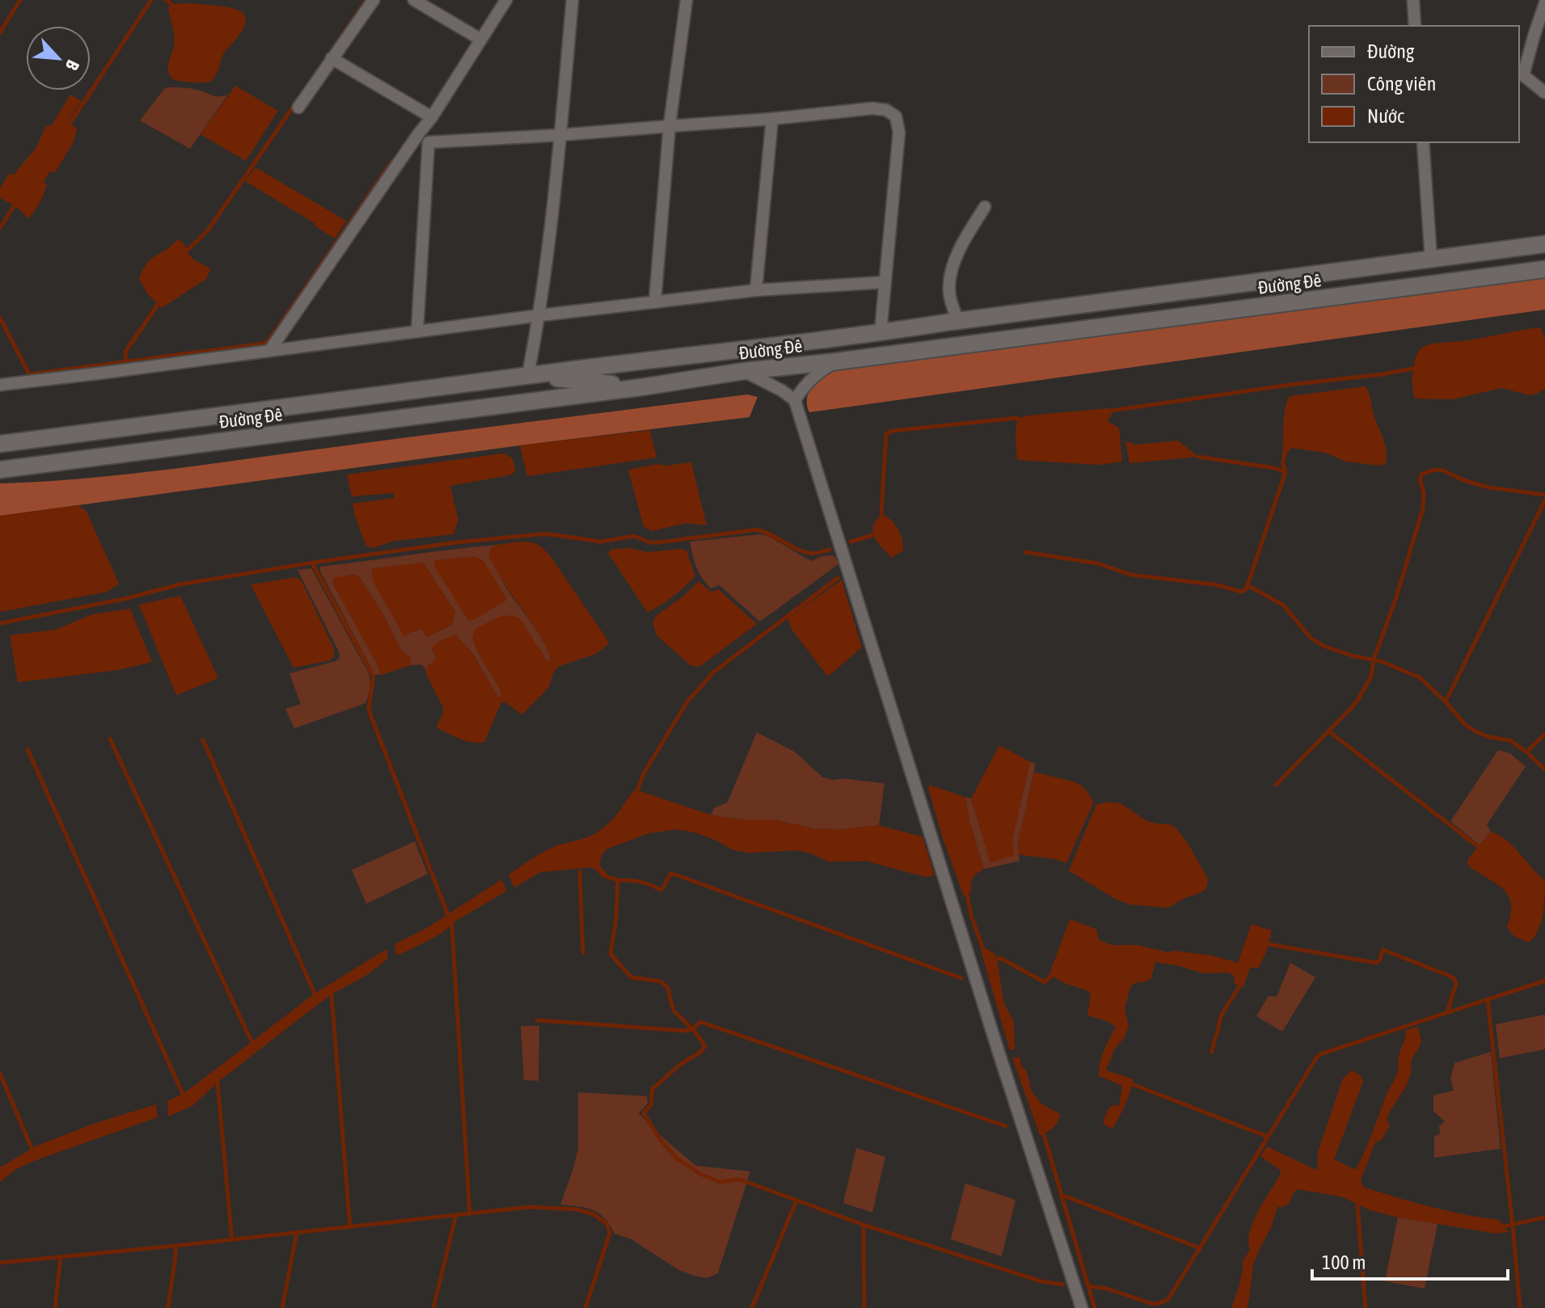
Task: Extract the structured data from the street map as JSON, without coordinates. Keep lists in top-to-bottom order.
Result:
{
  "streets": {
    "street": ["Đường Đê"]
  },
  "legend": ["Đường", "Công viên", "Nước"],
  "scale_bar": "100 m",
  "north": "bottom right"
}
